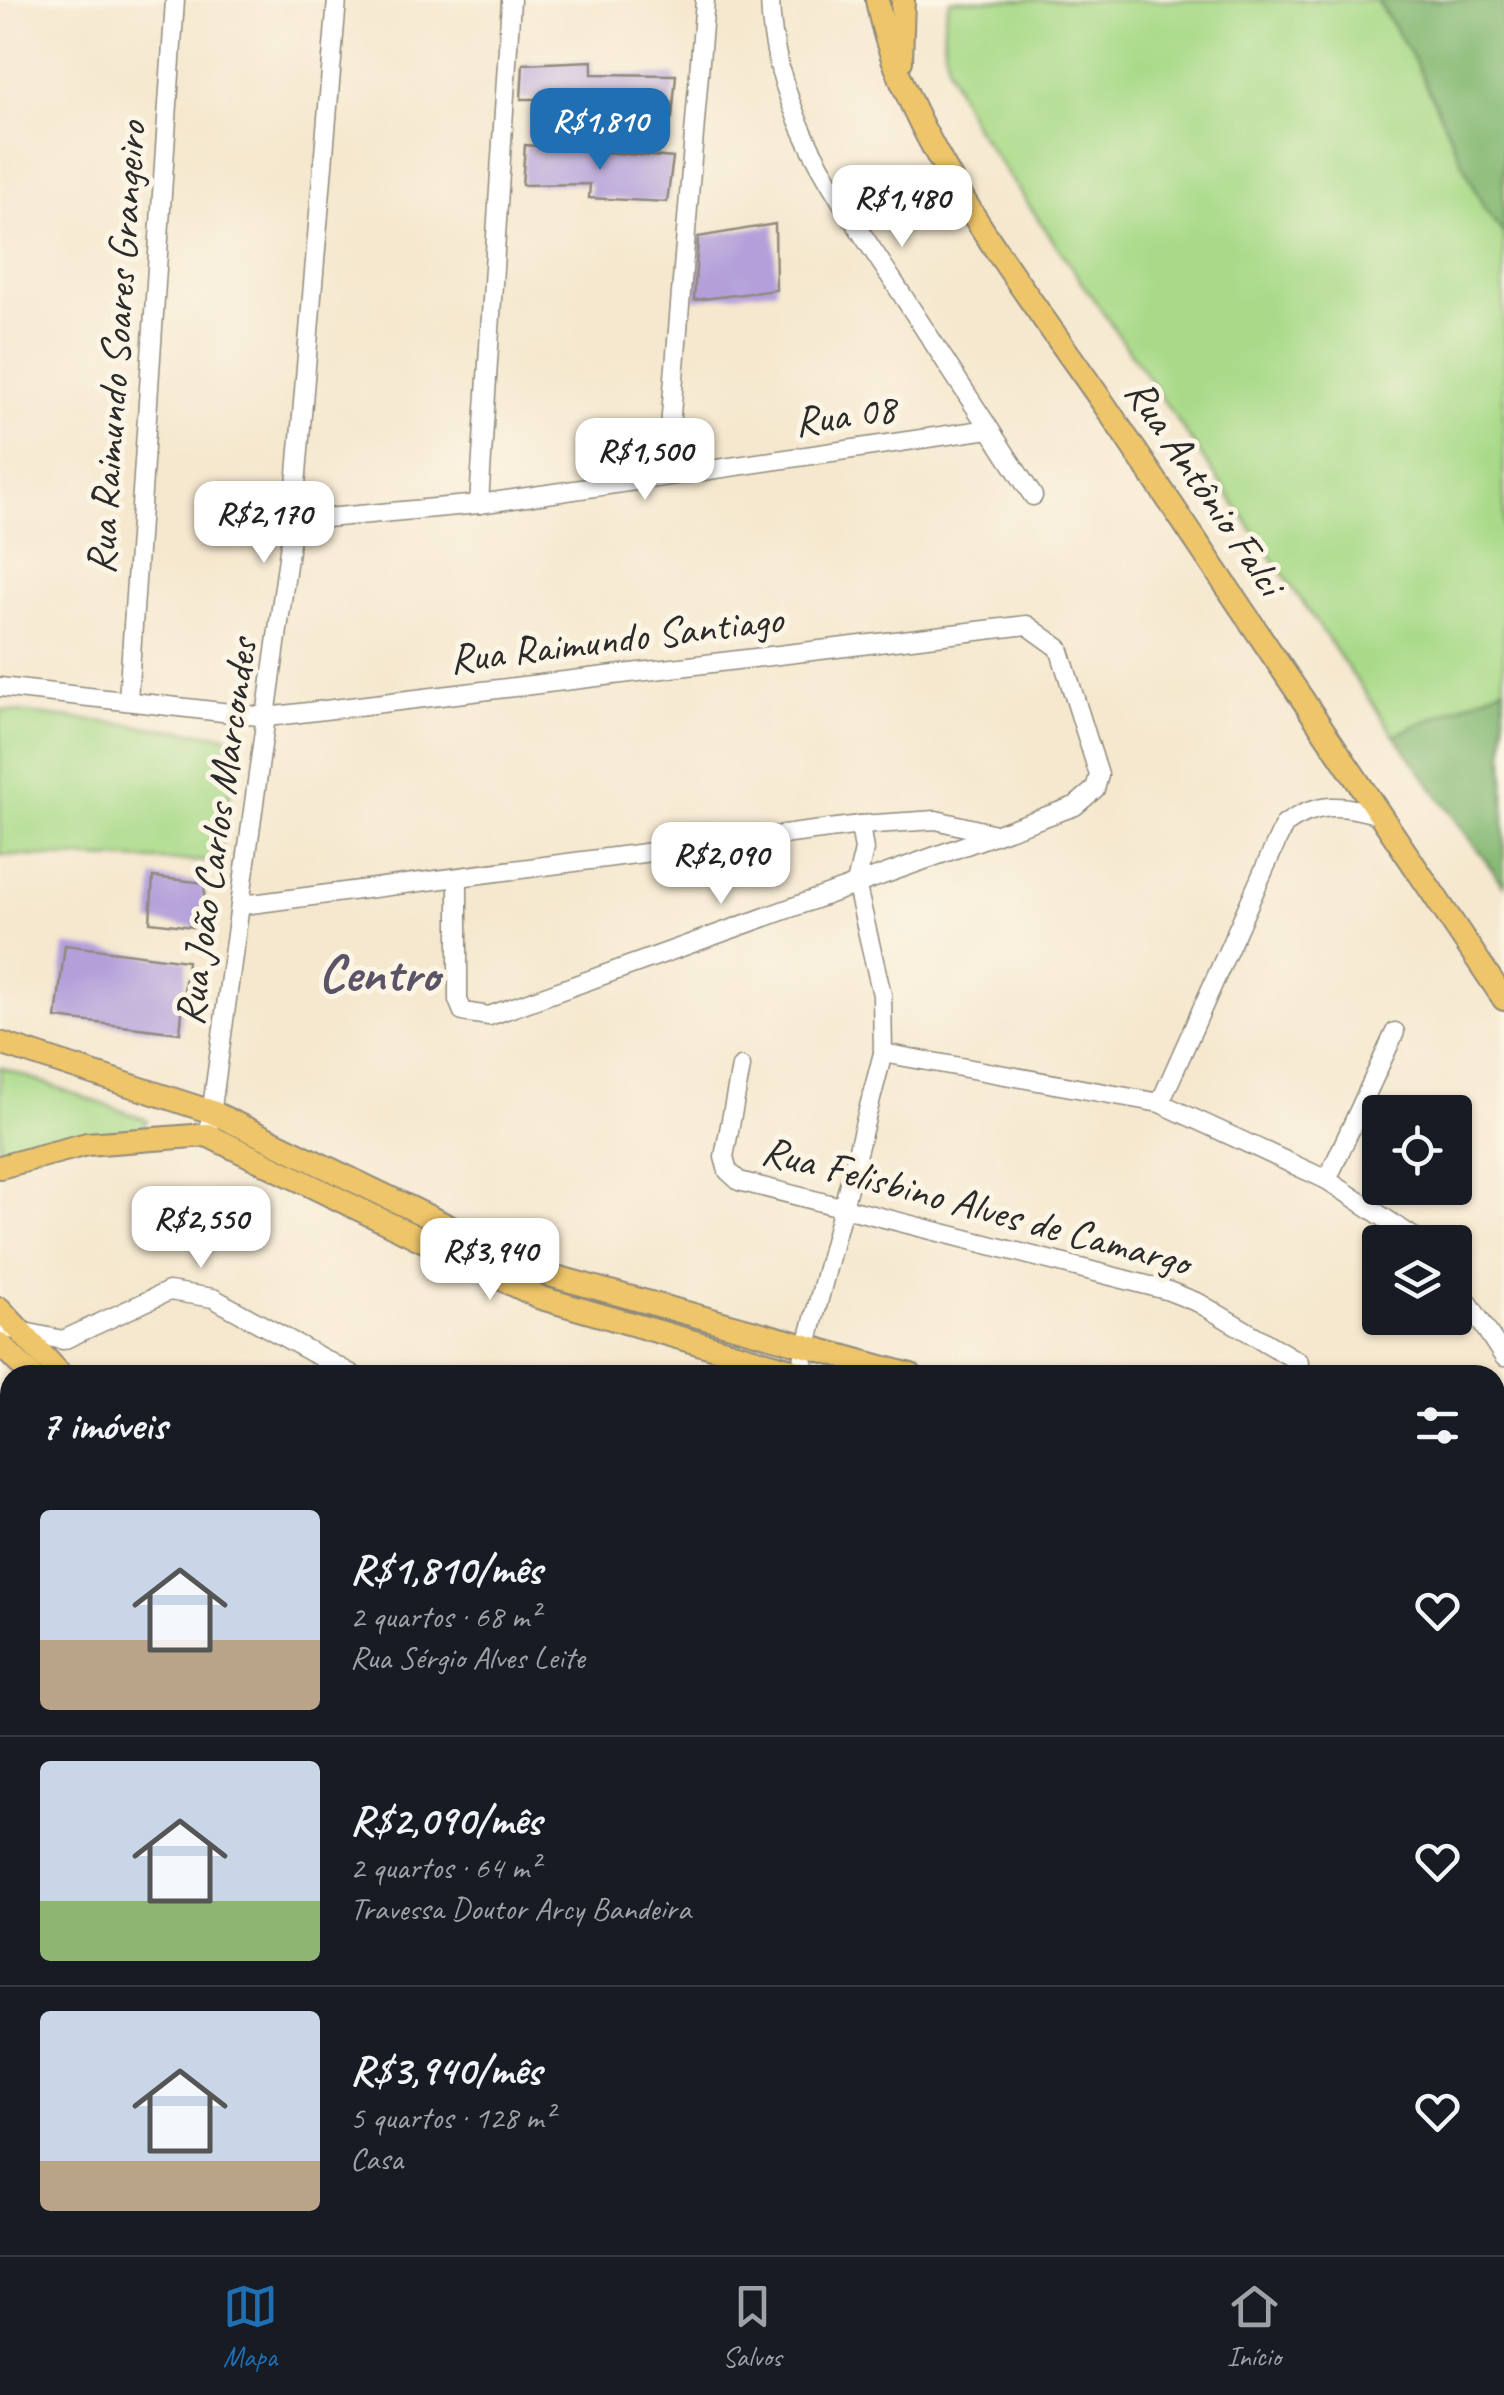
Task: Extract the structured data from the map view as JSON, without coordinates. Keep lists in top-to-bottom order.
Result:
{
  "streets": {
    "main road": ["Rua Antônio Falci"],
    "street": [
      "Rua Raimundo Soares Grangeiro",
      "Rua 08",
      "Rua Raimundo Santiago",
      "Rua João Carlos Marcondes",
      "Rua Felisbino Alves de Camargo"
    ]
  },
  "crossings": [
    ["Rua Raimundo Soares Grangeiro", "Rua Raimundo Santiago"],
    ["Rua 08", "Rua João Carlos Marcondes"],
    ["Rua Raimundo Santiago", "Rua João Carlos Marcondes"]
  ],
  "districts": ["Centro"],
  "page": {
    "price": [
      "R$1,810",
      "R$1,480",
      "R$1,500",
      "R$2,170",
      "R$2,090",
      "R$2,550",
      "R$3,940"
    ],
    "heading": "7 imóveis",
    "list": [
      {
        "name": "R$1,810/mês",
        "note": "2 quartos · 68 m² · Rua Sérgio Alves Leite"
      },
      {
        "name": "R$2,090/mês",
        "note": "2 quartos · 64 m² · Travessa Doutor Arcy Bandeira"
      },
      {
        "name": "R$3,940/mês",
        "note": "5 quartos · 128 m² · Casa"
      }
    ],
    "tabs": ["Mapa", "Salvos", "Início"]
  }
}
